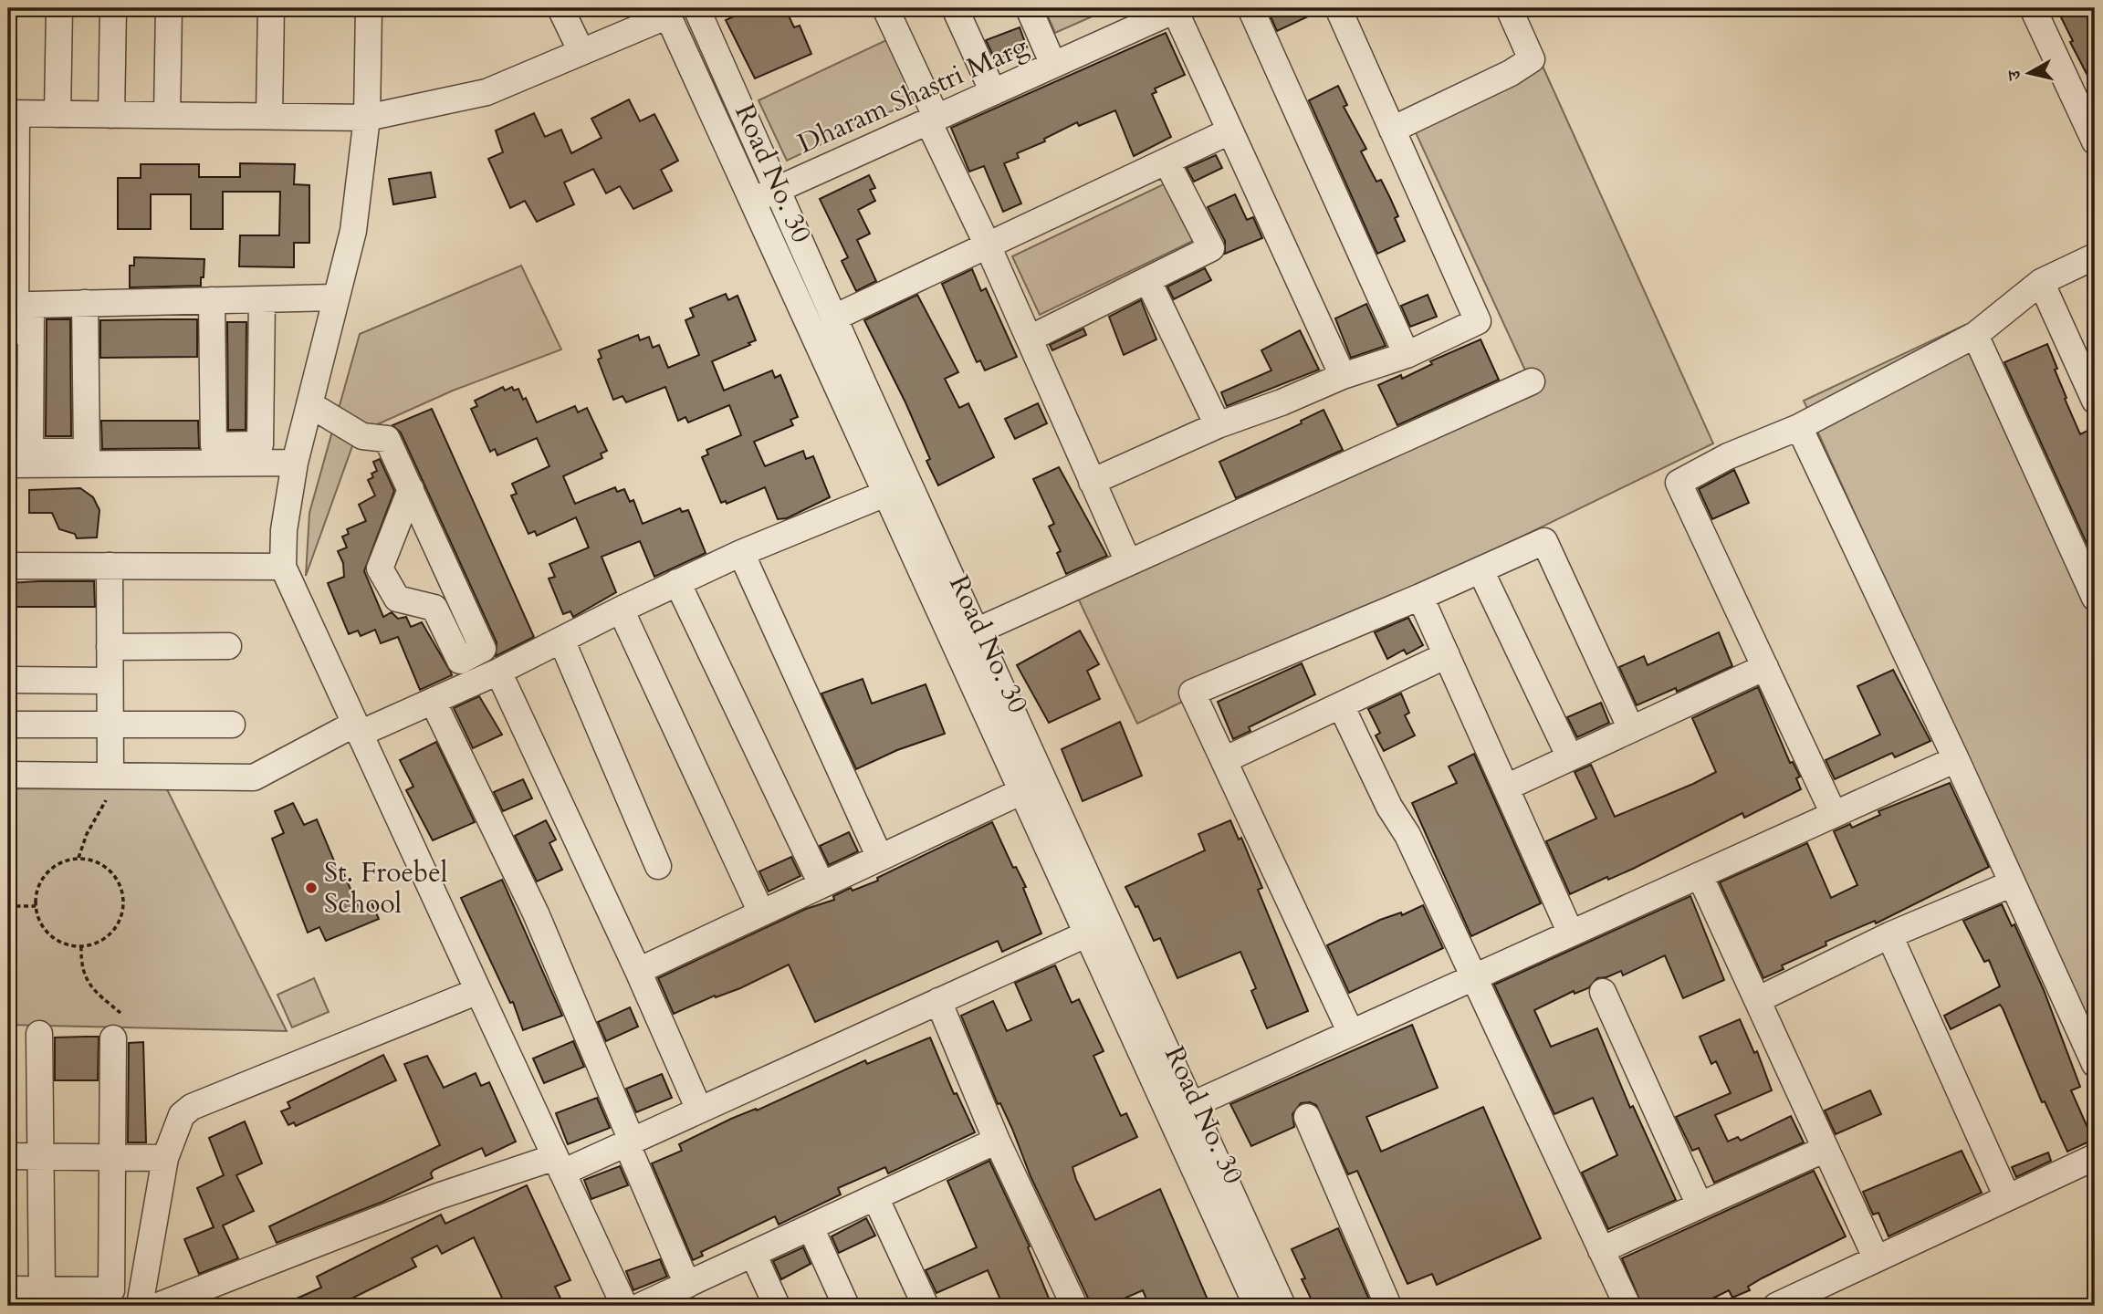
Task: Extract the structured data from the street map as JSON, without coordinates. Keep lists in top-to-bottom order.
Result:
{
  "streets": {
    "street": ["Dharam Shastri Marg", "Road No. 30"]
  },
  "crossings": [
    ["Dharam Shastri Marg", "Road No. 30"]
  ],
  "places": ["St. Froebel School"],
  "north": "left"
}
